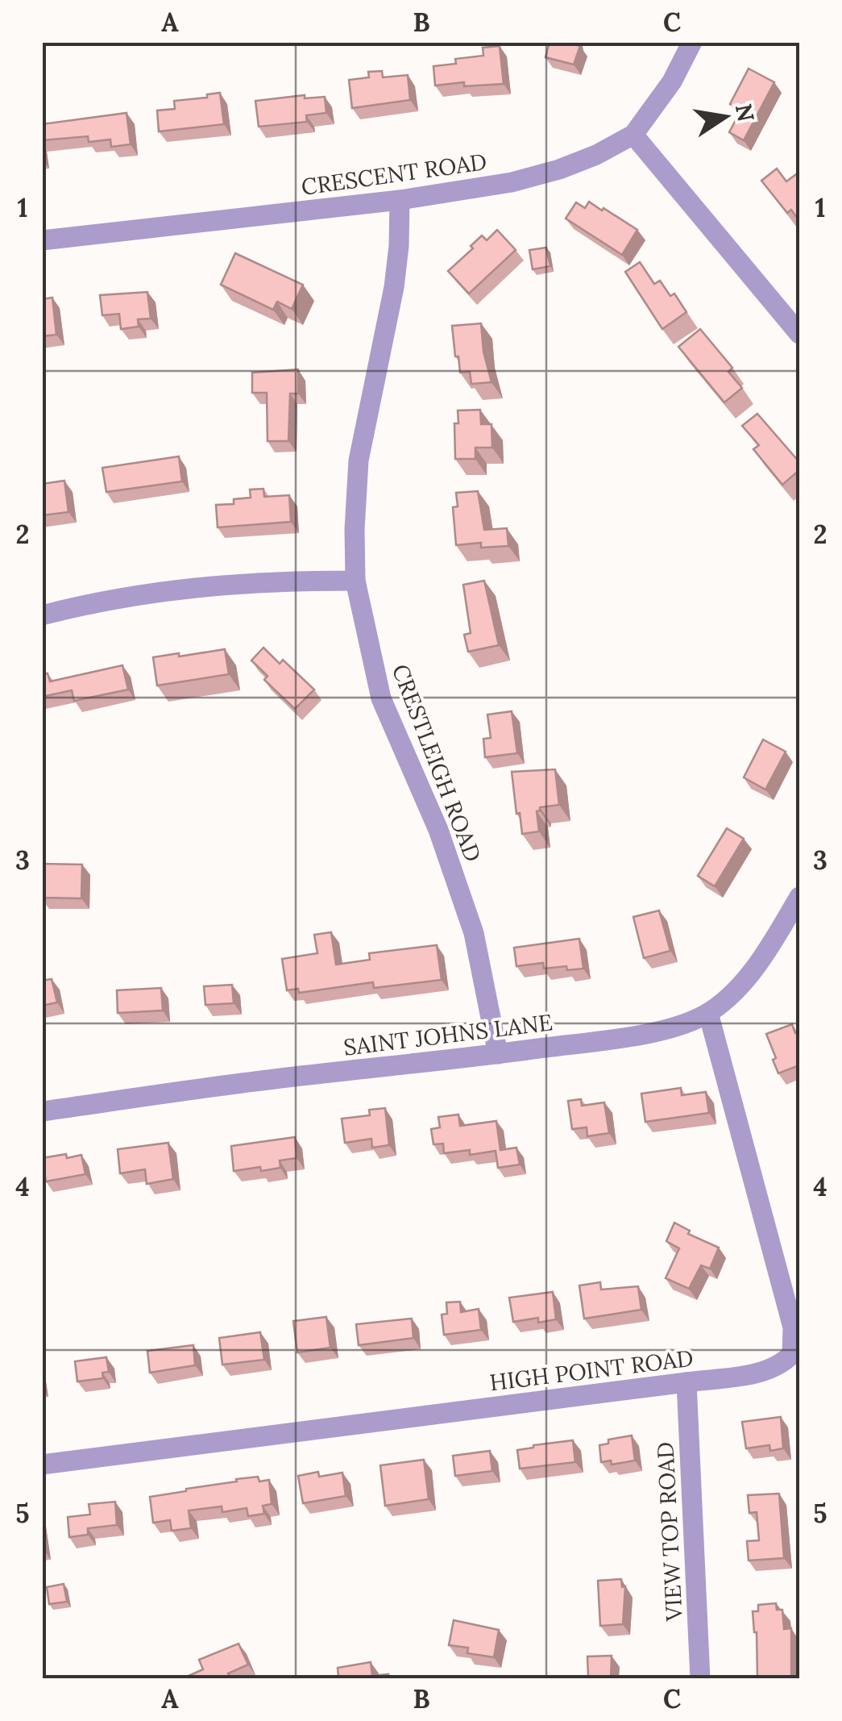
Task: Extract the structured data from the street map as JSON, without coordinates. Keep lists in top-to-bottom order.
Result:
{
  "streets": {
    "street": [
      "CRESCENT ROAD",
      "CRESTLEIGH ROAD",
      "SAINT JOHNS LANE",
      "HIGH POINT ROAD",
      "VIEW TOP ROAD"
    ]
  },
  "crossings": [
    ["CRESCENT ROAD", "CRESTLEIGH ROAD"],
    ["CRESTLEIGH ROAD", "SAINT JOHNS LANE"],
    ["SAINT JOHNS LANE", "HIGH POINT ROAD"],
    ["HIGH POINT ROAD", "VIEW TOP ROAD"]
  ],
  "north": "right",
  "grid": {
    "columns": ["A", "B", "C"],
    "rows": [
      "1",
      "2",
      "3",
      "4",
      "5"
    ]
  }
}
